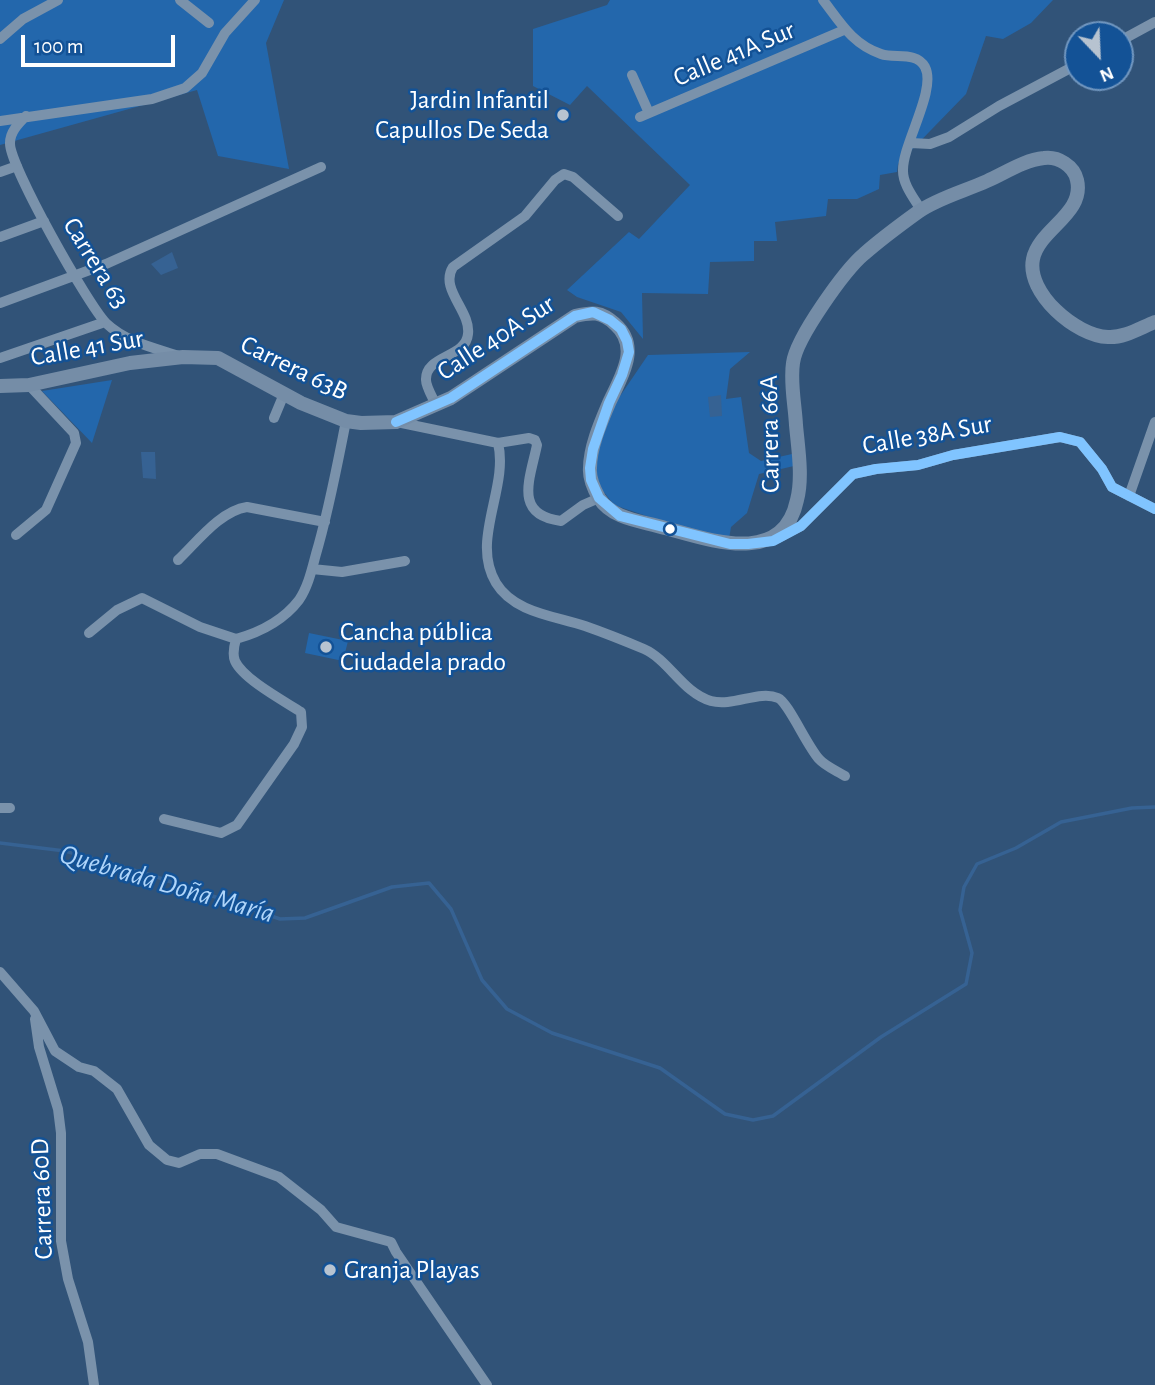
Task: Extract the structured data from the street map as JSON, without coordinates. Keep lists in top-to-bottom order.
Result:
{
  "streets": {
    "main road": [
      "Calle 40A Sur",
      "Calle 41 Sur",
      "Carrera 63B",
      "Carrera 66A",
      "Calle 38A Sur"
    ],
    "street": ["Calle 41A Sur", "Carrera 63", "Carrera 60D"]
  },
  "crossings": [
    ["Carrera 63", "Calle 41 Sur"],
    ["Carrera 63", "Carrera 63B"],
    ["Calle 40A Sur", "Carrera 63B"],
    ["Calle 40A Sur", "Calle 38A Sur"],
    ["Calle 41 Sur", "Carrera 63B"],
    ["Carrera 63B", "Calle 38A Sur"],
    ["Carrera 66A", "Calle 38A Sur"]
  ],
  "water": ["Quebrada Doña María"],
  "places": ["Jardin Infantil Capullos De Seda", "Cancha pública Ciudadela prado", "Granja Playas"],
  "scale_bar": "100 m",
  "north": "bottom right"
}
